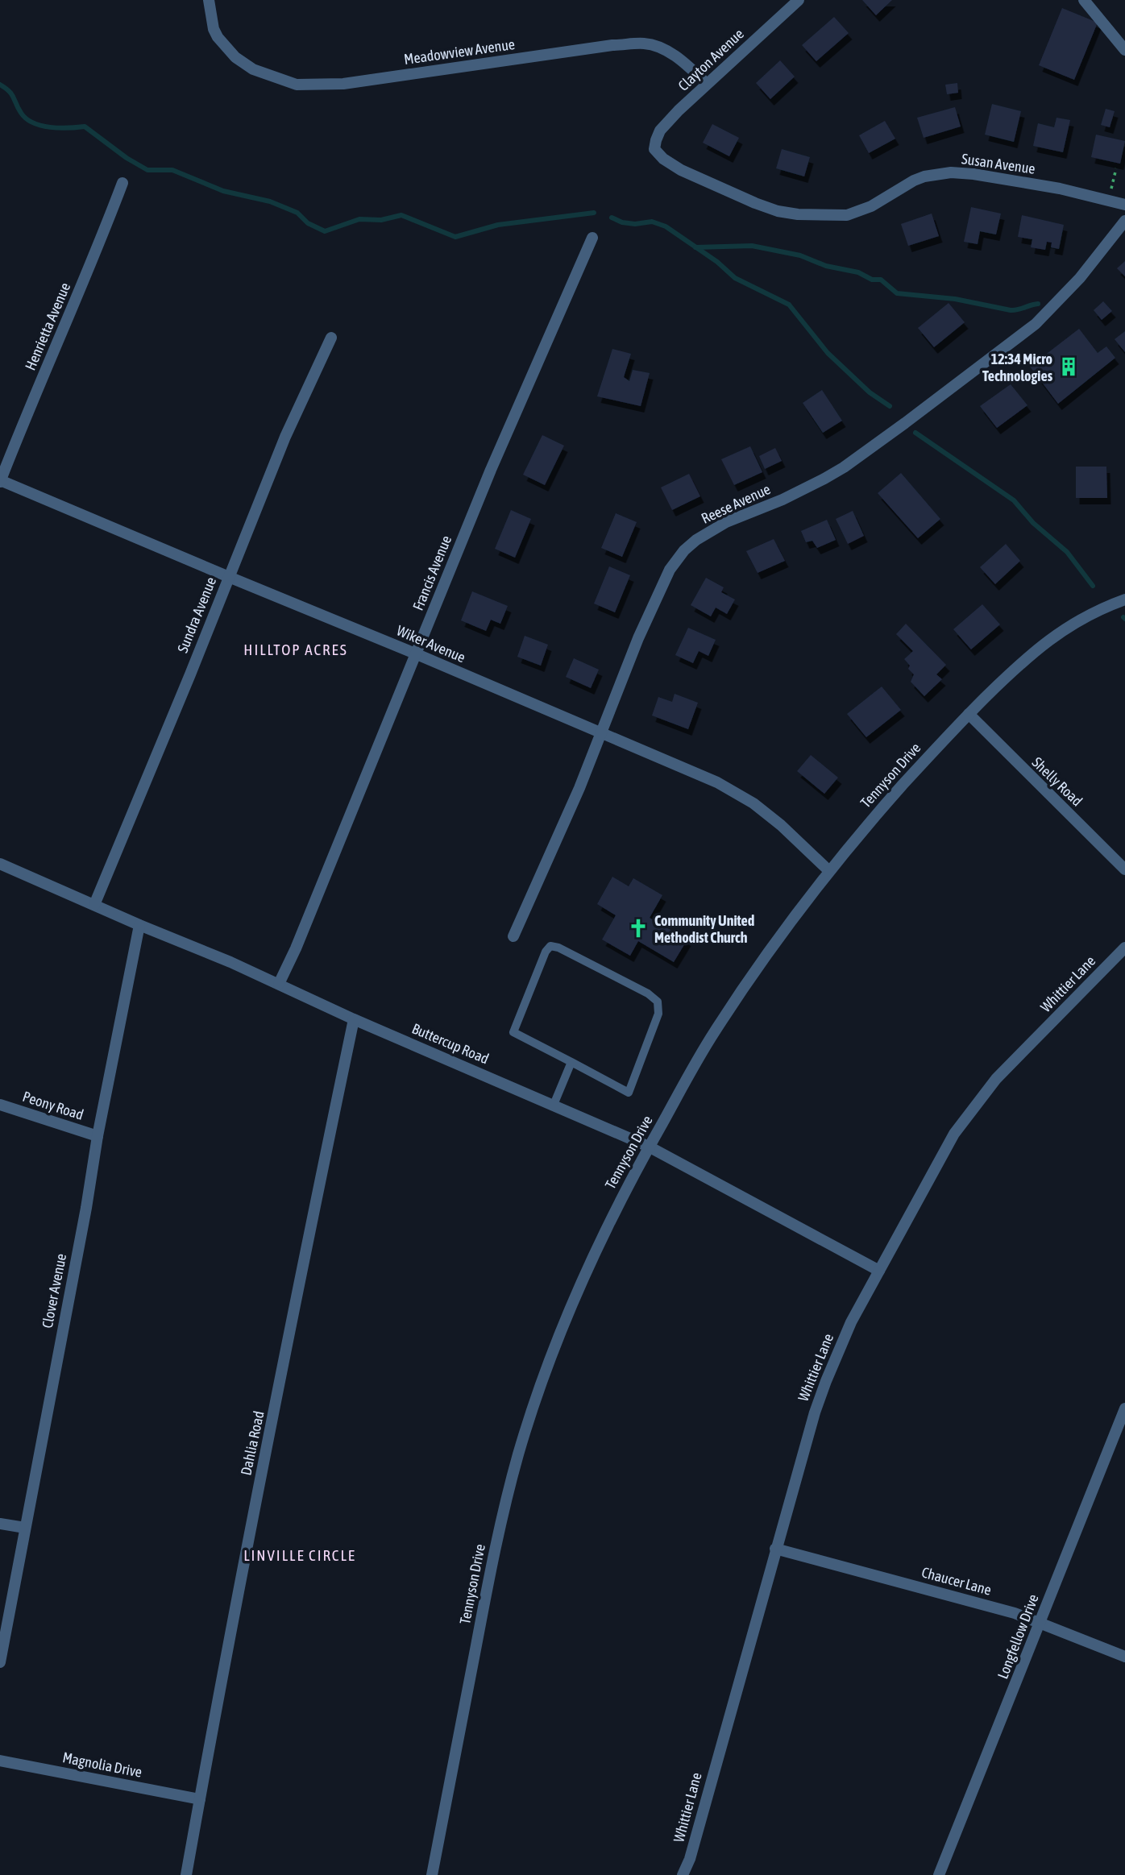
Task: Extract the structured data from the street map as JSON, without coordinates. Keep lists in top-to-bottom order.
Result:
{
  "streets": {
    "street": [
      "Meadowview Avenue",
      "Clayton Avenue",
      "Susan Avenue",
      "Henrietta Avenue",
      "Reese Avenue",
      "Francis Avenue",
      "Sundra Avenue",
      "Wiker Avenue",
      "Tennyson Drive",
      "Shelly Road",
      "Whittier Lane",
      "Buttercup Road",
      "Peony Road",
      "Clover Avenue",
      "Dahlia Road",
      "Chaucer Lane",
      "Longfellow Drive",
      "Magnolia Drive"
    ]
  },
  "crossings": [
    ["Meadowview Avenue", "Clayton Avenue"],
    ["Clayton Avenue", "Susan Avenue"],
    ["Henrietta Avenue", "Wiker Avenue"],
    ["Reese Avenue", "Wiker Avenue"],
    ["Francis Avenue", "Wiker Avenue"],
    ["Francis Avenue", "Buttercup Road"],
    ["Sundra Avenue", "Wiker Avenue"],
    ["Sundra Avenue", "Buttercup Road"],
    ["Wiker Avenue", "Tennyson Drive"],
    ["Tennyson Drive", "Shelly Road"],
    ["Tennyson Drive", "Buttercup Road"],
    ["Whittier Lane", "Buttercup Road"],
    ["Whittier Lane", "Chaucer Lane"],
    ["Buttercup Road", "Clover Avenue"],
    ["Buttercup Road", "Dahlia Road"],
    ["Peony Road", "Clover Avenue"],
    ["Dahlia Road", "Magnolia Drive"],
    ["Chaucer Lane", "Longfellow Drive"]
  ],
  "districts": ["HILLTOP ACRES", "LINVILLE CIRCLE"],
  "places": {
    "building": ["12:34 Micro Technologies"],
    "church": ["Community United Methodist Church"]
  }
}
